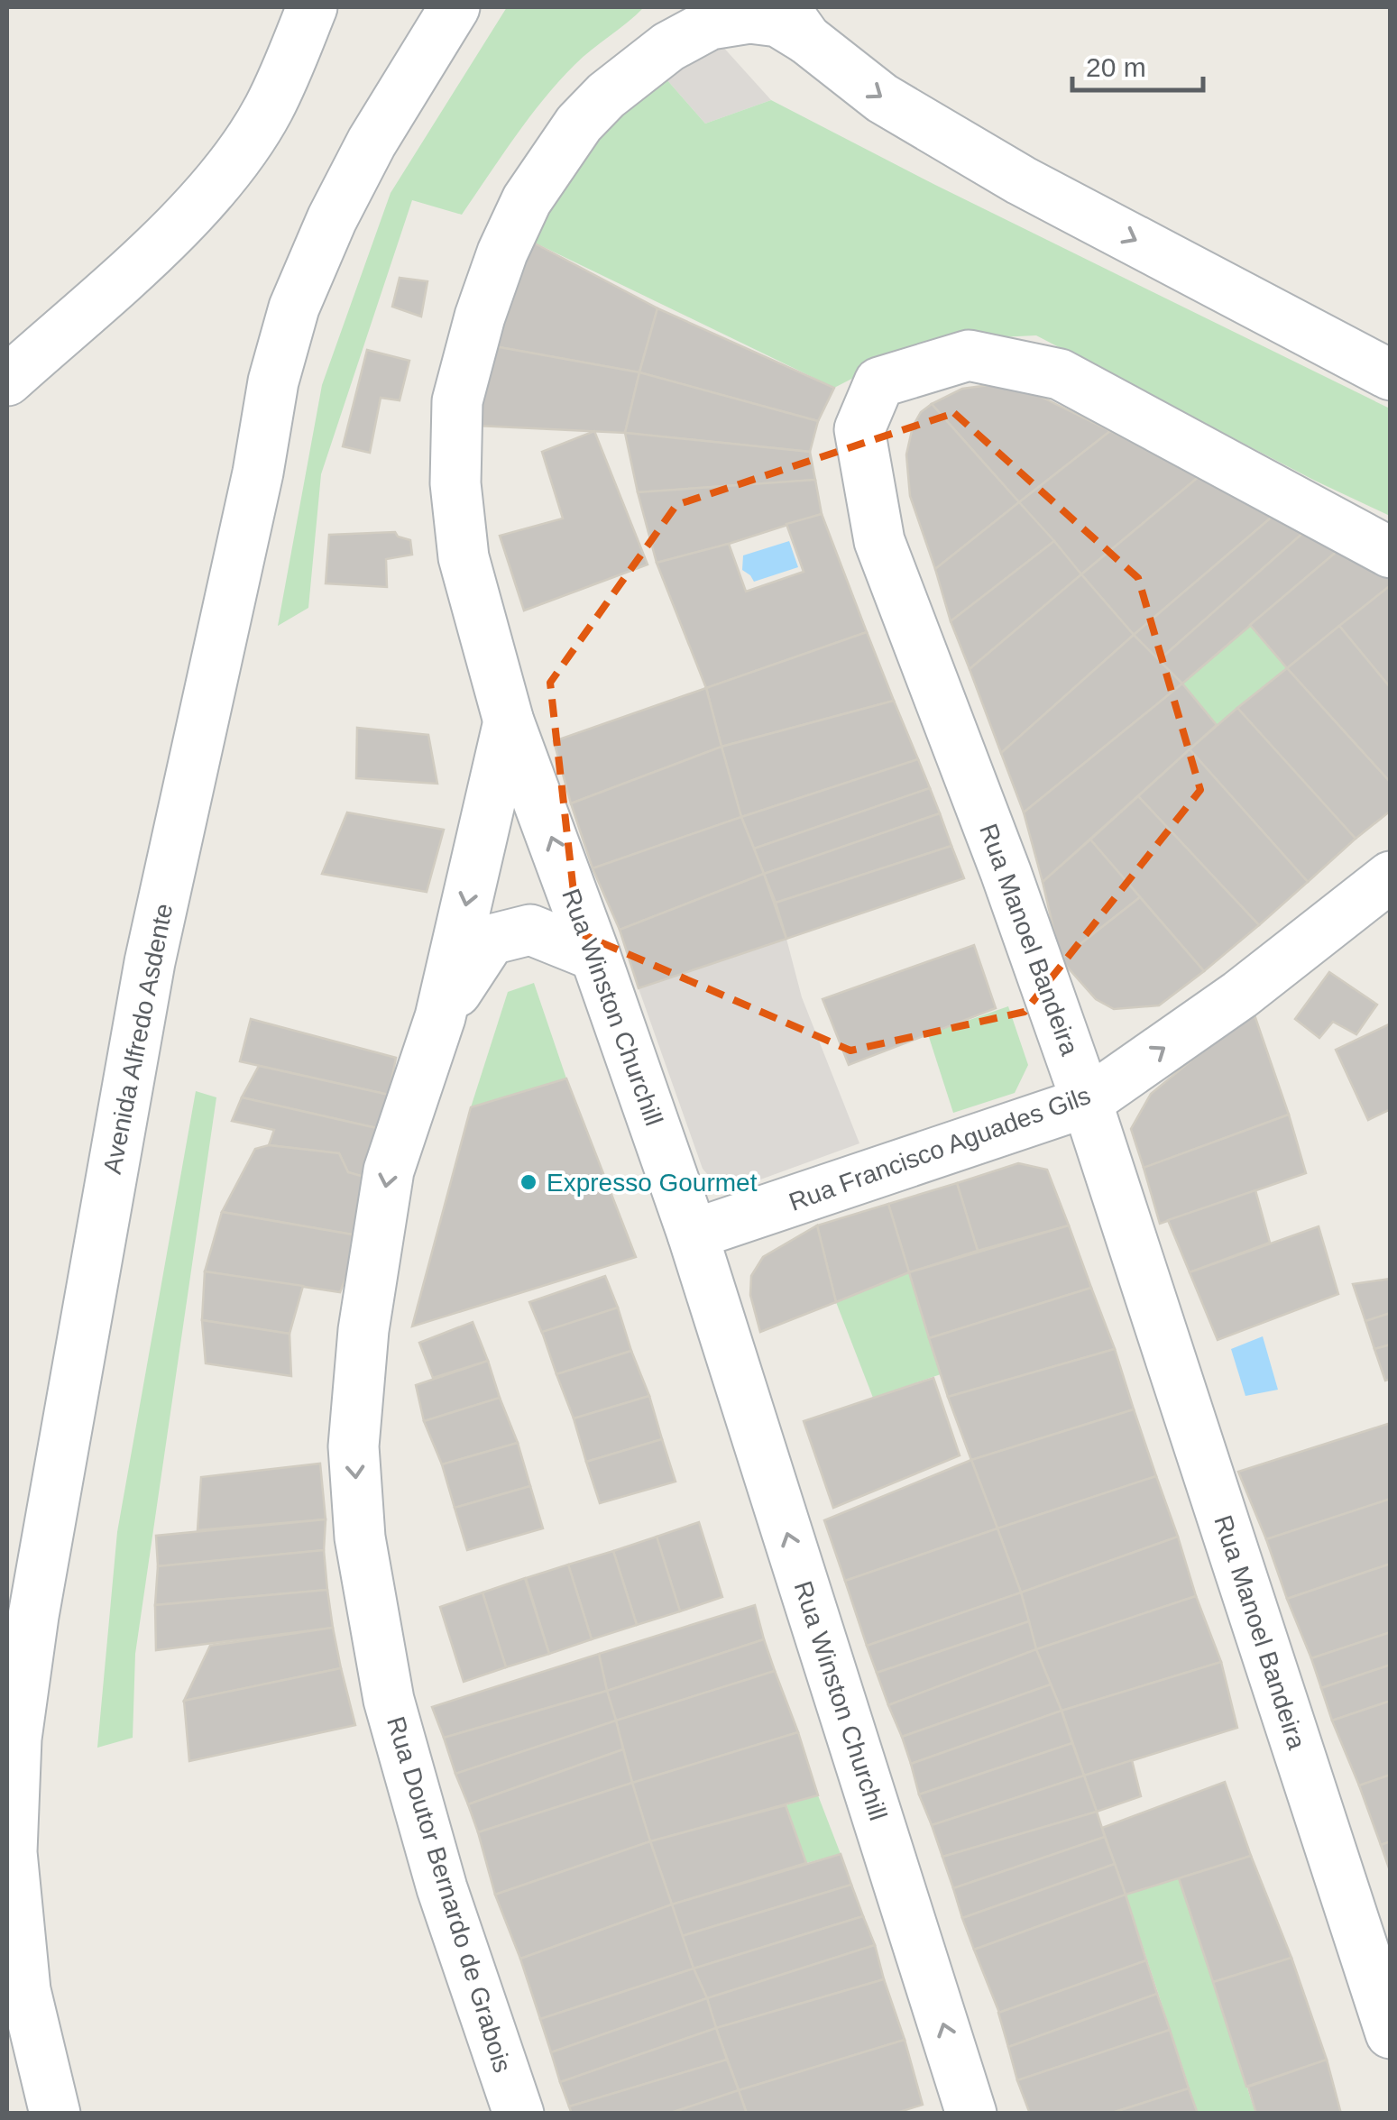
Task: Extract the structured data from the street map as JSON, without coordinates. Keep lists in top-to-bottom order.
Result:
{
  "streets": {
    "street": [
      "Rua Manoel Bandeira",
      "Rua Winston Churchill",
      "Avenida Alfredo Asdente",
      "Rua Francisco Aguades Gils",
      "Rua Doutor Bernardo de Grabois"
    ]
  },
  "crossings": [
    ["Rua Manoel Bandeira", "Rua Francisco Aguades Gils"],
    ["Rua Winston Churchill", "Rua Francisco Aguades Gils"],
    ["Rua Winston Churchill", "Rua Doutor Bernardo de Grabois"]
  ],
  "one_way": ["Rua Francisco Aguades Gils", "Rua Doutor Bernardo de Grabois"],
  "places": ["Expresso Gourmet"],
  "scale_bar": "20 m"
}
